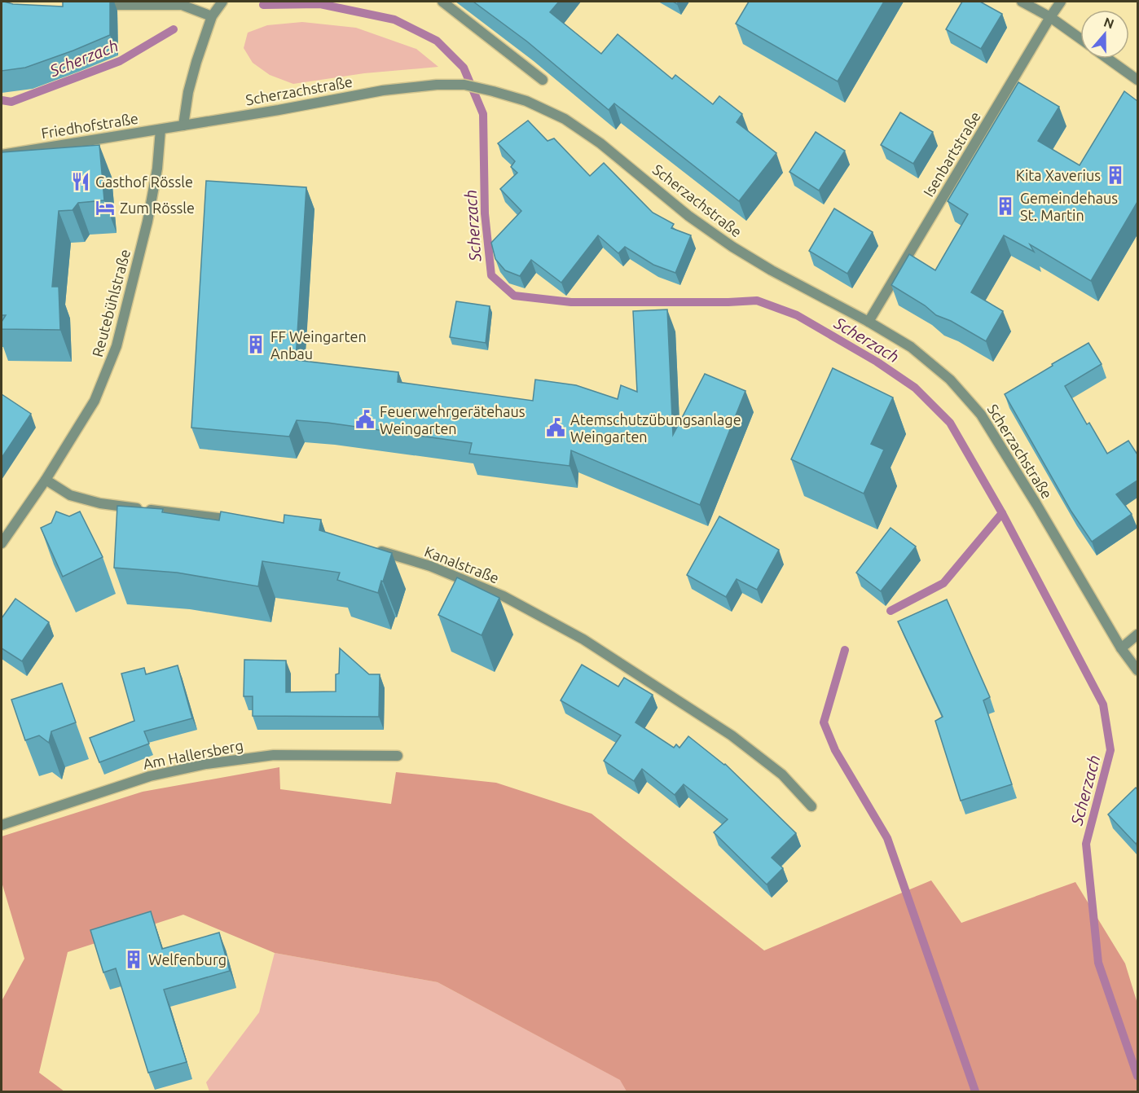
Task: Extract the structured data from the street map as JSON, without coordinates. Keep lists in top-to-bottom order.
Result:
{
  "streets": {
    "street": [
      "Scherzachstraße",
      "Friedhofstraße",
      "Isenbartstraße",
      "Reutebühlstraße",
      "Kanalstraße",
      "Am Hallersberg"
    ]
  },
  "crossings": [
    ["Scherzachstraße", "Friedhofstraße"],
    ["Scherzachstraße", "Isenbartstraße"],
    ["Friedhofstraße", "Reutebühlstraße"]
  ],
  "water": ["Scherzach"],
  "places": {
    "building": [
      "Kita Xaverius",
      "Gemeindehaus St. Martin",
      "FF Weingarten Anbau",
      "Welfenburg"
    ],
    "restaurant": ["Gasthof Rössle"],
    "hotel": ["Zum Rössle"],
    "public building": ["Feuerwehrgerätehaus Weingarten", "Atemschutzübungsanlage Weingarten"]
  },
  "north": "top"
}
